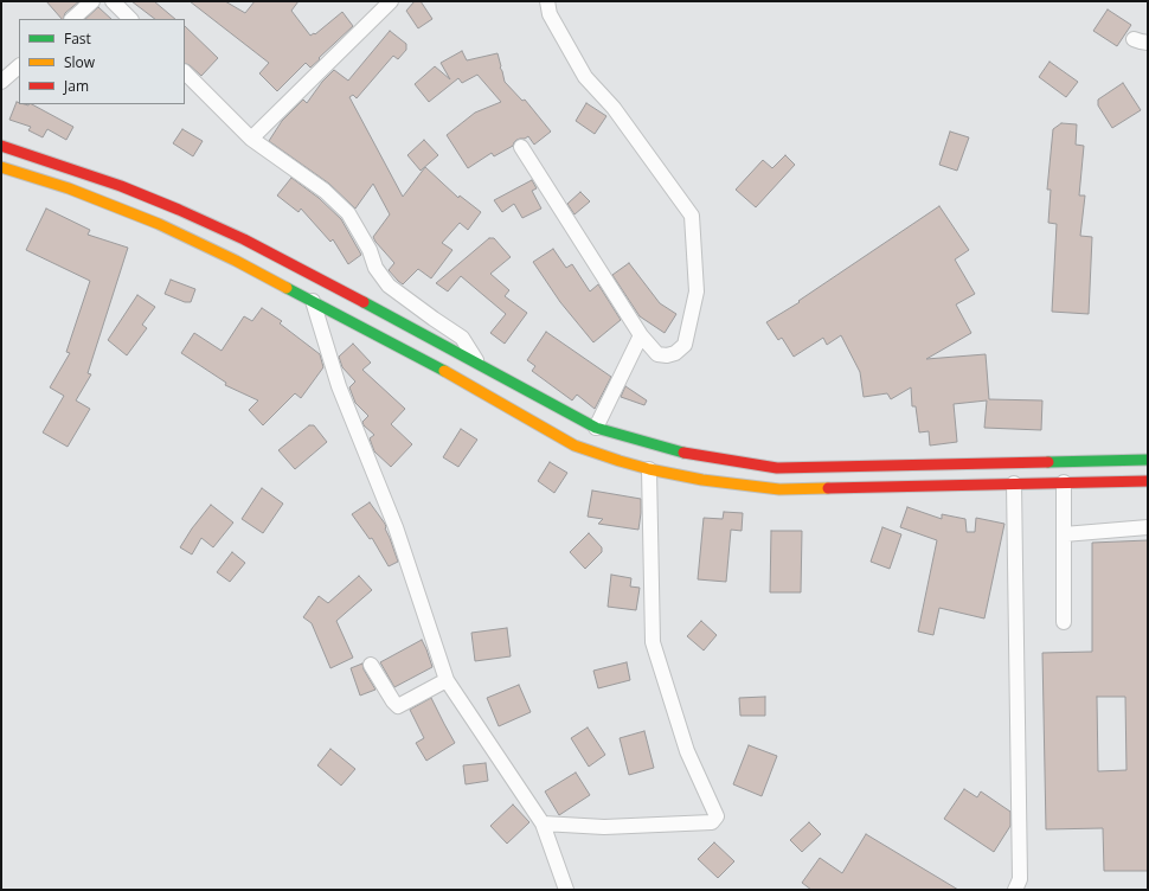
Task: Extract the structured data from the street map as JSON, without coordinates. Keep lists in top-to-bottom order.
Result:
{
  "legend": ["Fast", "Slow", "Jam"]
}
